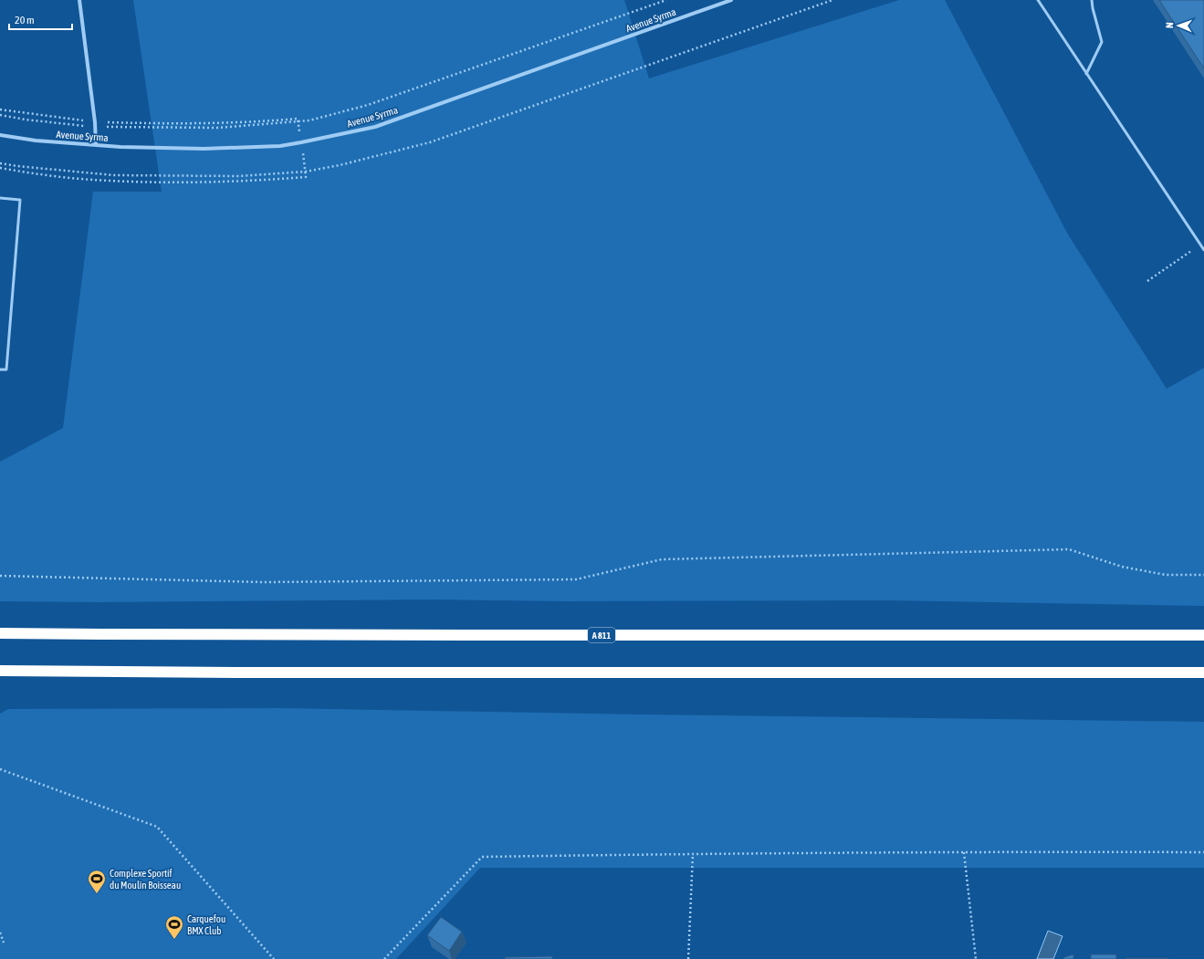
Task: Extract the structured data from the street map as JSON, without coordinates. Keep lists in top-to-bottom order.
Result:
{
  "streets": {
    "highway": ["A 811"],
    "street": ["Avenue Syrma"]
  },
  "places": {
    "sports": ["Complexe Sportif du Moulin Boisseau", "Carquefou BMX Club"]
  },
  "scale_bar": "20 m",
  "north": "left"
}
